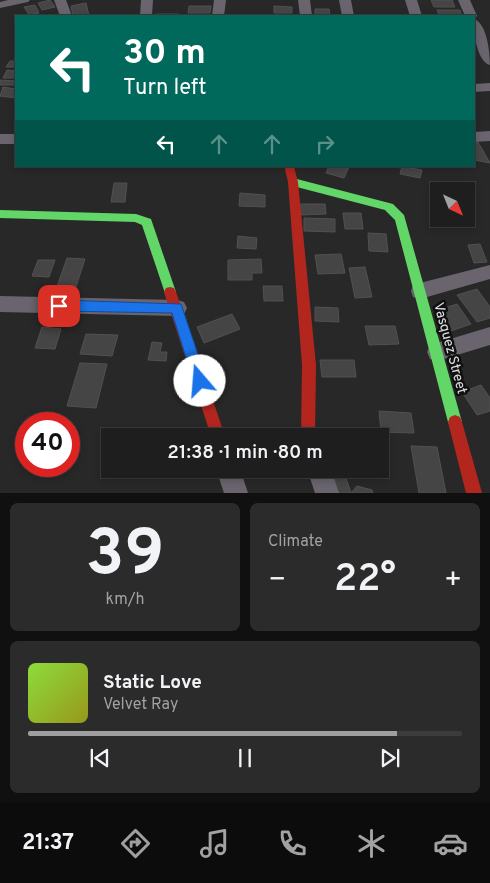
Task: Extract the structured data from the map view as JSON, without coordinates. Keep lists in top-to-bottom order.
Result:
{
  "streets": {
    "street": ["Vasquez Street"]
  },
  "north": "bottom right",
  "page": {
    "turn": ["30 m", "Turn left"],
    "limit": "40",
    "trip": "21:38 · 1 min · 80 m",
    "tile": [
      ["39", "km/h"],
      "Climate"
    ],
    "heat": ["−", "22°", "+"],
    "song": ["Static Love", "Velvet Ray"],
    "tabs": "21:37"
  }
}
